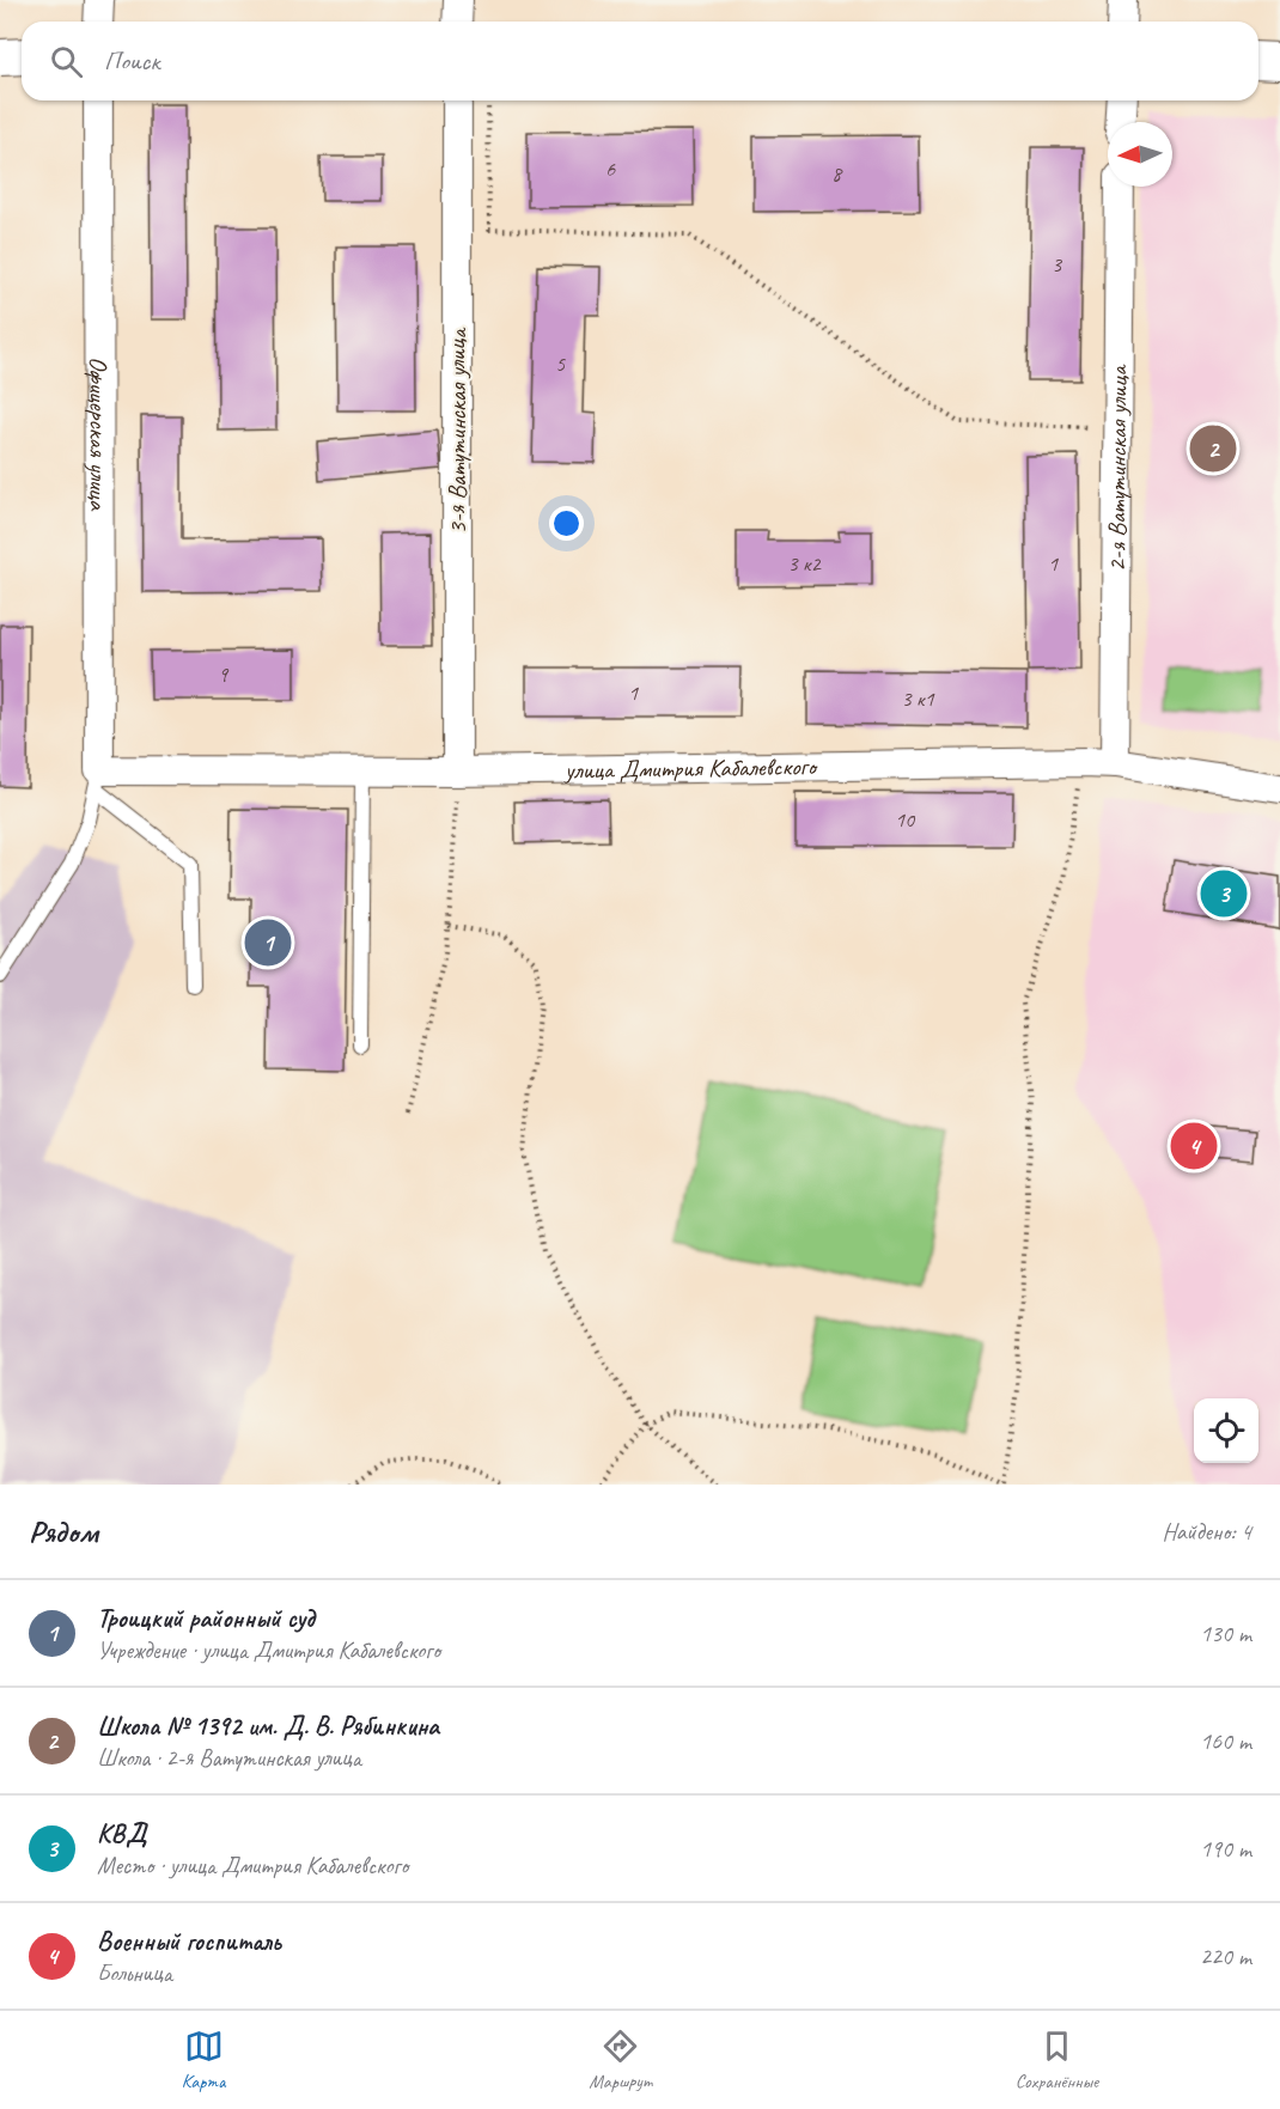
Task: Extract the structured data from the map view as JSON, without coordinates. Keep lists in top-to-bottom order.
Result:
{
  "streets": {
    "street": [
      "Офицерская улица",
      "3-я Ватутинская улица",
      "2-я Ватутинская улица",
      "улица Дмитрия Кабалевского"
    ]
  },
  "crossings": [
    ["Офицерская улица", "улица Дмитрия Кабалевского"],
    ["3-я Ватутинская улица", "улица Дмитрия Кабалевского"],
    ["2-я Ватутинская улица", "улица Дмитрия Кабалевского"]
  ],
  "house_numbers": [
    "6",
    "8",
    "3",
    "5",
    "3 к2",
    "1",
    "9",
    "1",
    "3 к1",
    "10"
  ],
  "north": "left",
  "page": {
    "search": "Поиск",
    "pins": [
      "2",
      "3",
      "1",
      "4"
    ],
    "heading": ["Рядом", "Найдено: 4"],
    "list": [
      {
        "mark": "1",
        "name": "Троицкий районный суд",
        "note": "Учреждение · улица Дмитрия Кабалевского",
        "value": "130 m"
      },
      {
        "mark": "2",
        "name": "Школа № 1392 им. Д. В. Рябинкина",
        "note": "Школа · 2-я Ватутинская улица",
        "value": "160 m"
      },
      {
        "mark": "3",
        "name": "КВД",
        "note": "Место · улица Дмитрия Кабалевского",
        "value": "190 m"
      },
      {
        "mark": "4",
        "name": "Военный госпиталь",
        "note": "Больница",
        "value": "220 m"
      }
    ],
    "nav": ["Карта", "Маршрут", "Сохранённые"]
  }
}
